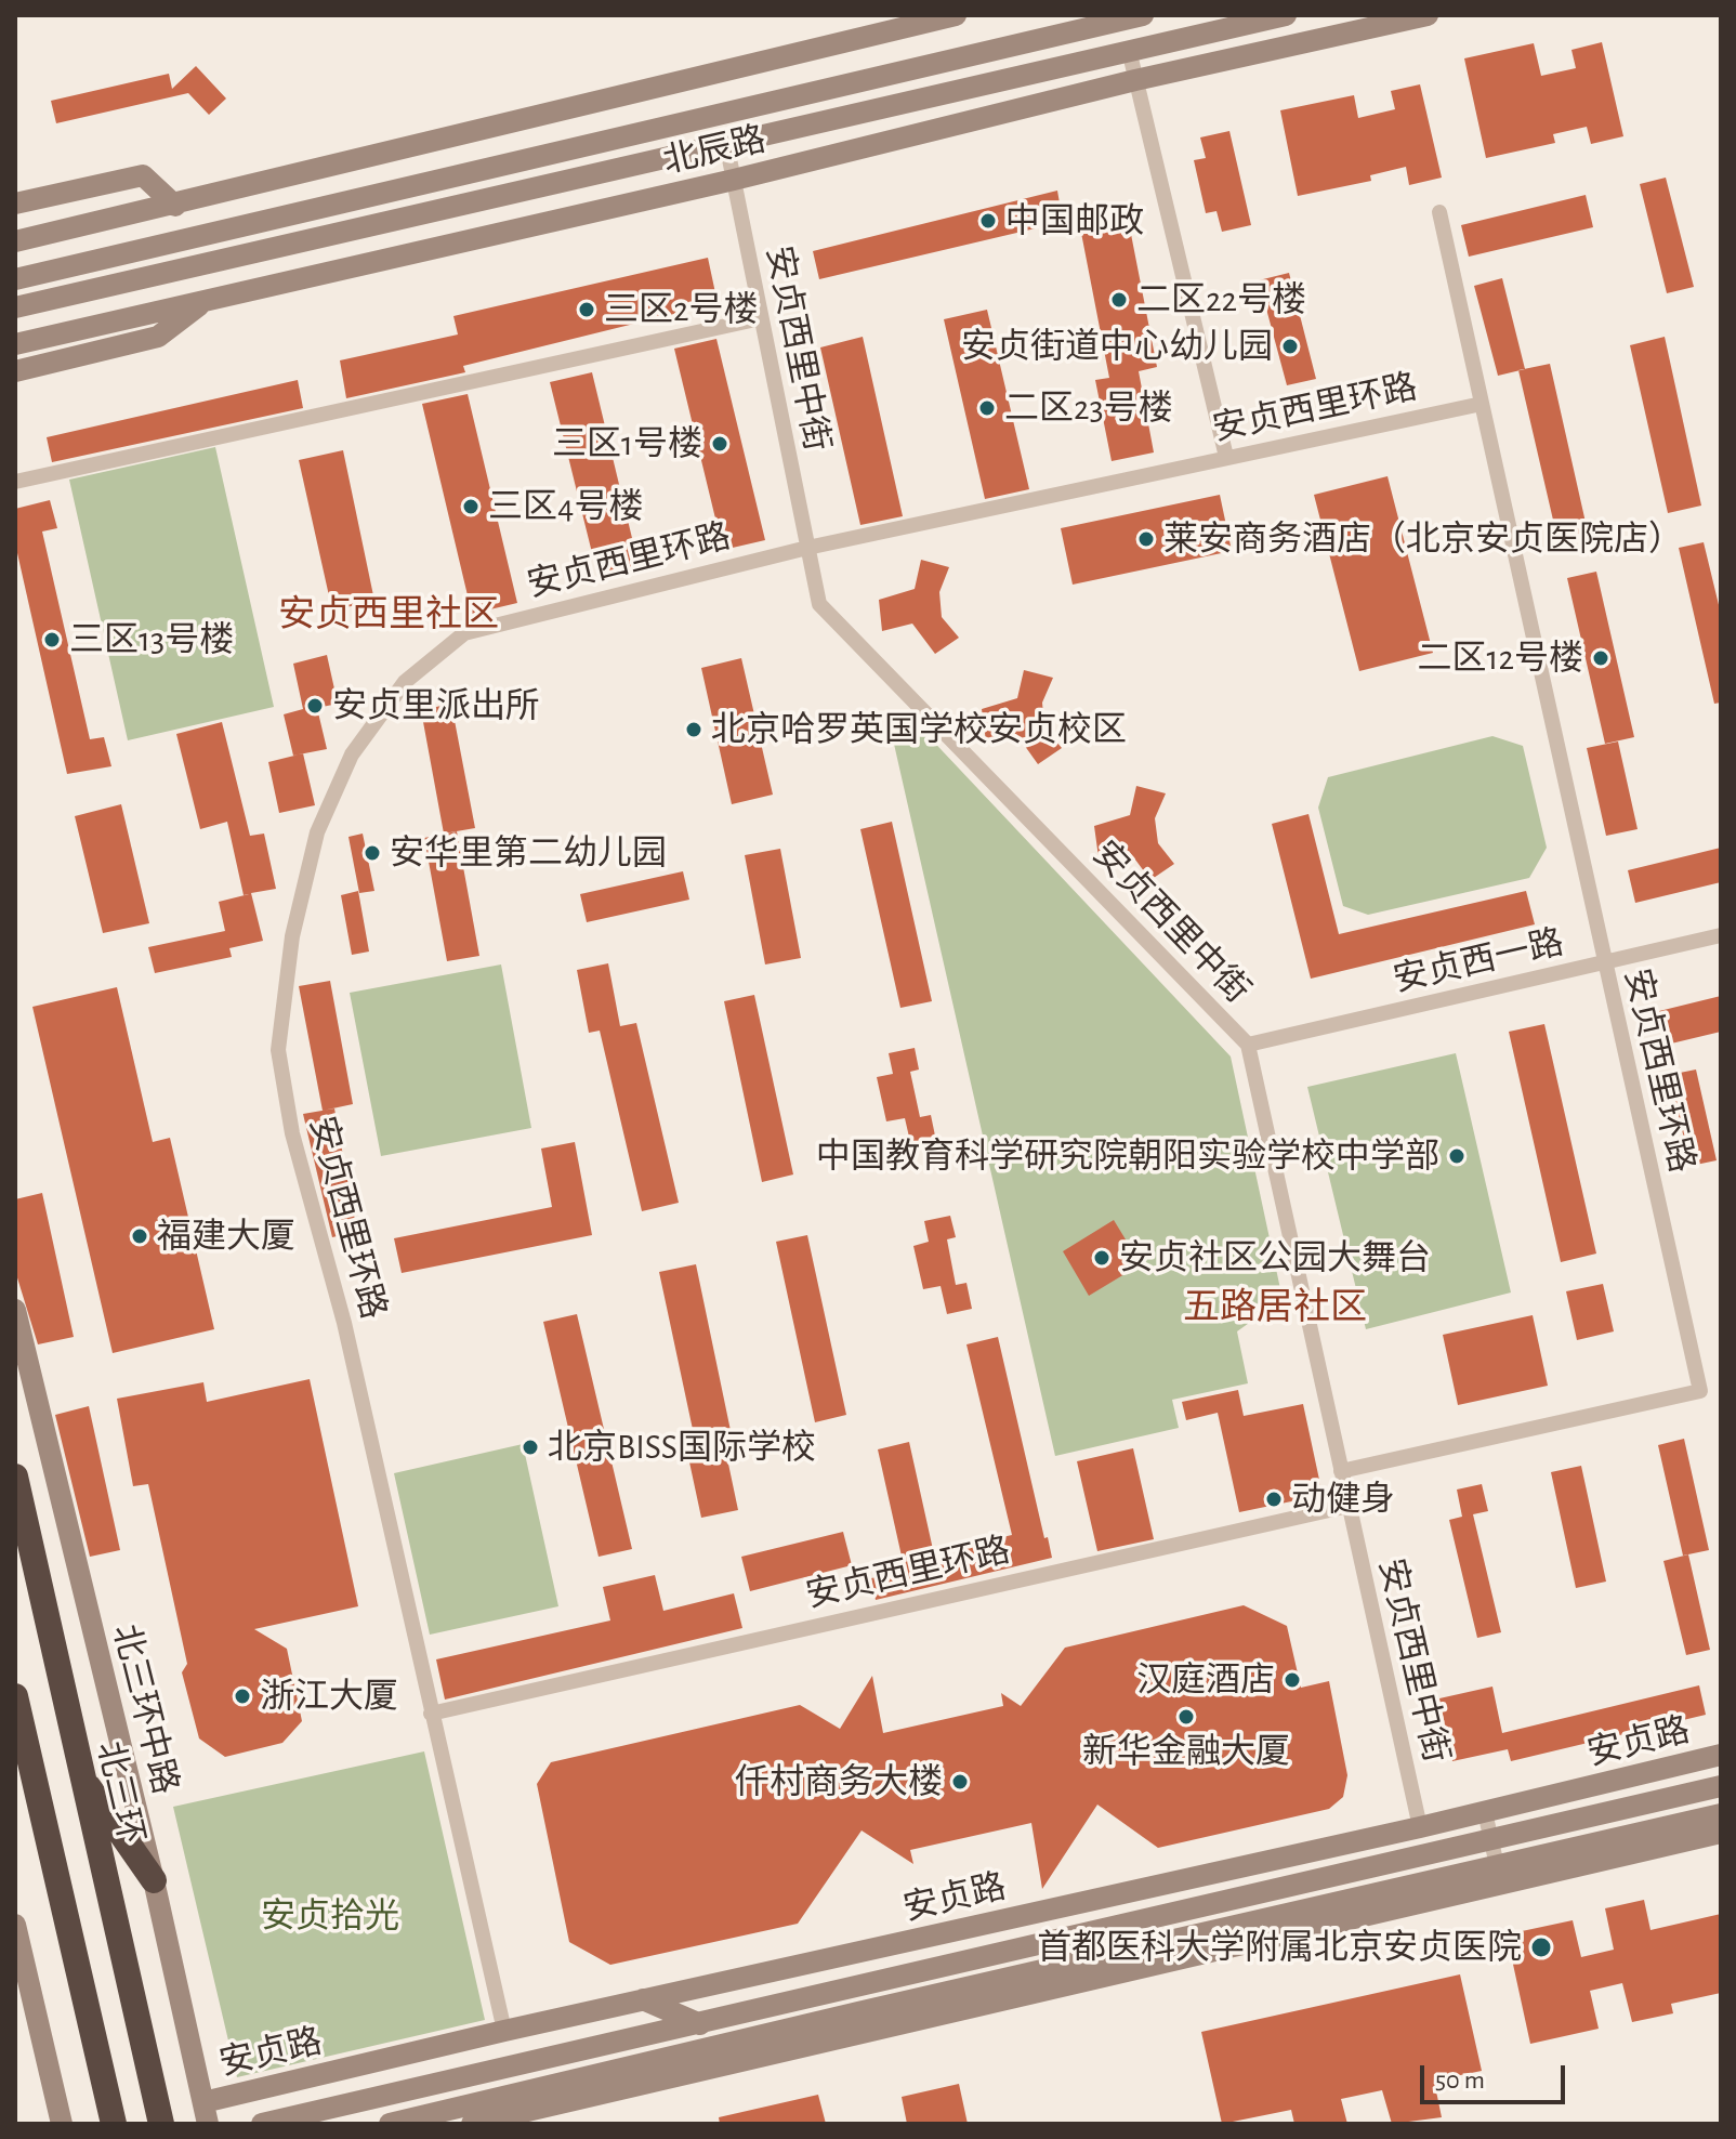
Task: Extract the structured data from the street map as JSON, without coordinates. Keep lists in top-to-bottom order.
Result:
{
  "streets": {
    "highway": ["北三环"],
    "street": [
      "北辰路",
      "安贞西里中街",
      "安贞西里环路",
      "安贞西一路",
      "北三环中路",
      "安贞路"
    ]
  },
  "crossings": [
    ["北辰路", "安贞西里中街"],
    ["安贞西里中街", "安贞西里环路"],
    ["安贞西里中街", "安贞西一路"],
    ["安贞西里中街", "安贞路"],
    ["安贞西里环路", "安贞西一路"],
    ["安贞西里环路", "安贞路"],
    ["北三环中路", "安贞路"]
  ],
  "districts": ["安贞西里社区", "五路居社区"],
  "parks": ["安贞拾光"],
  "places": [
    "中国邮政",
    "二区22号楼",
    "三区2号楼",
    "安贞街道中心幼儿园",
    "二区23号楼",
    "三区1号楼",
    "三区4号楼",
    "莱安商务酒店（北京安贞医院店）",
    "三区13号楼",
    "二区12号楼",
    "安贞里派出所",
    "北京哈罗英国学校安贞校区",
    "安华里第二幼儿园",
    "中国教育科学研究院朝阳实验学校中学部",
    "福建大厦",
    "安贞社区公园大舞台",
    "北京BISS国际学校",
    "动健身",
    "汉庭酒店",
    "浙江大厦",
    "新华金融大厦",
    "仟村商务大楼",
    "首都医科大学附属北京安贞医院"
  ],
  "scale_bar": "50 m"
}
